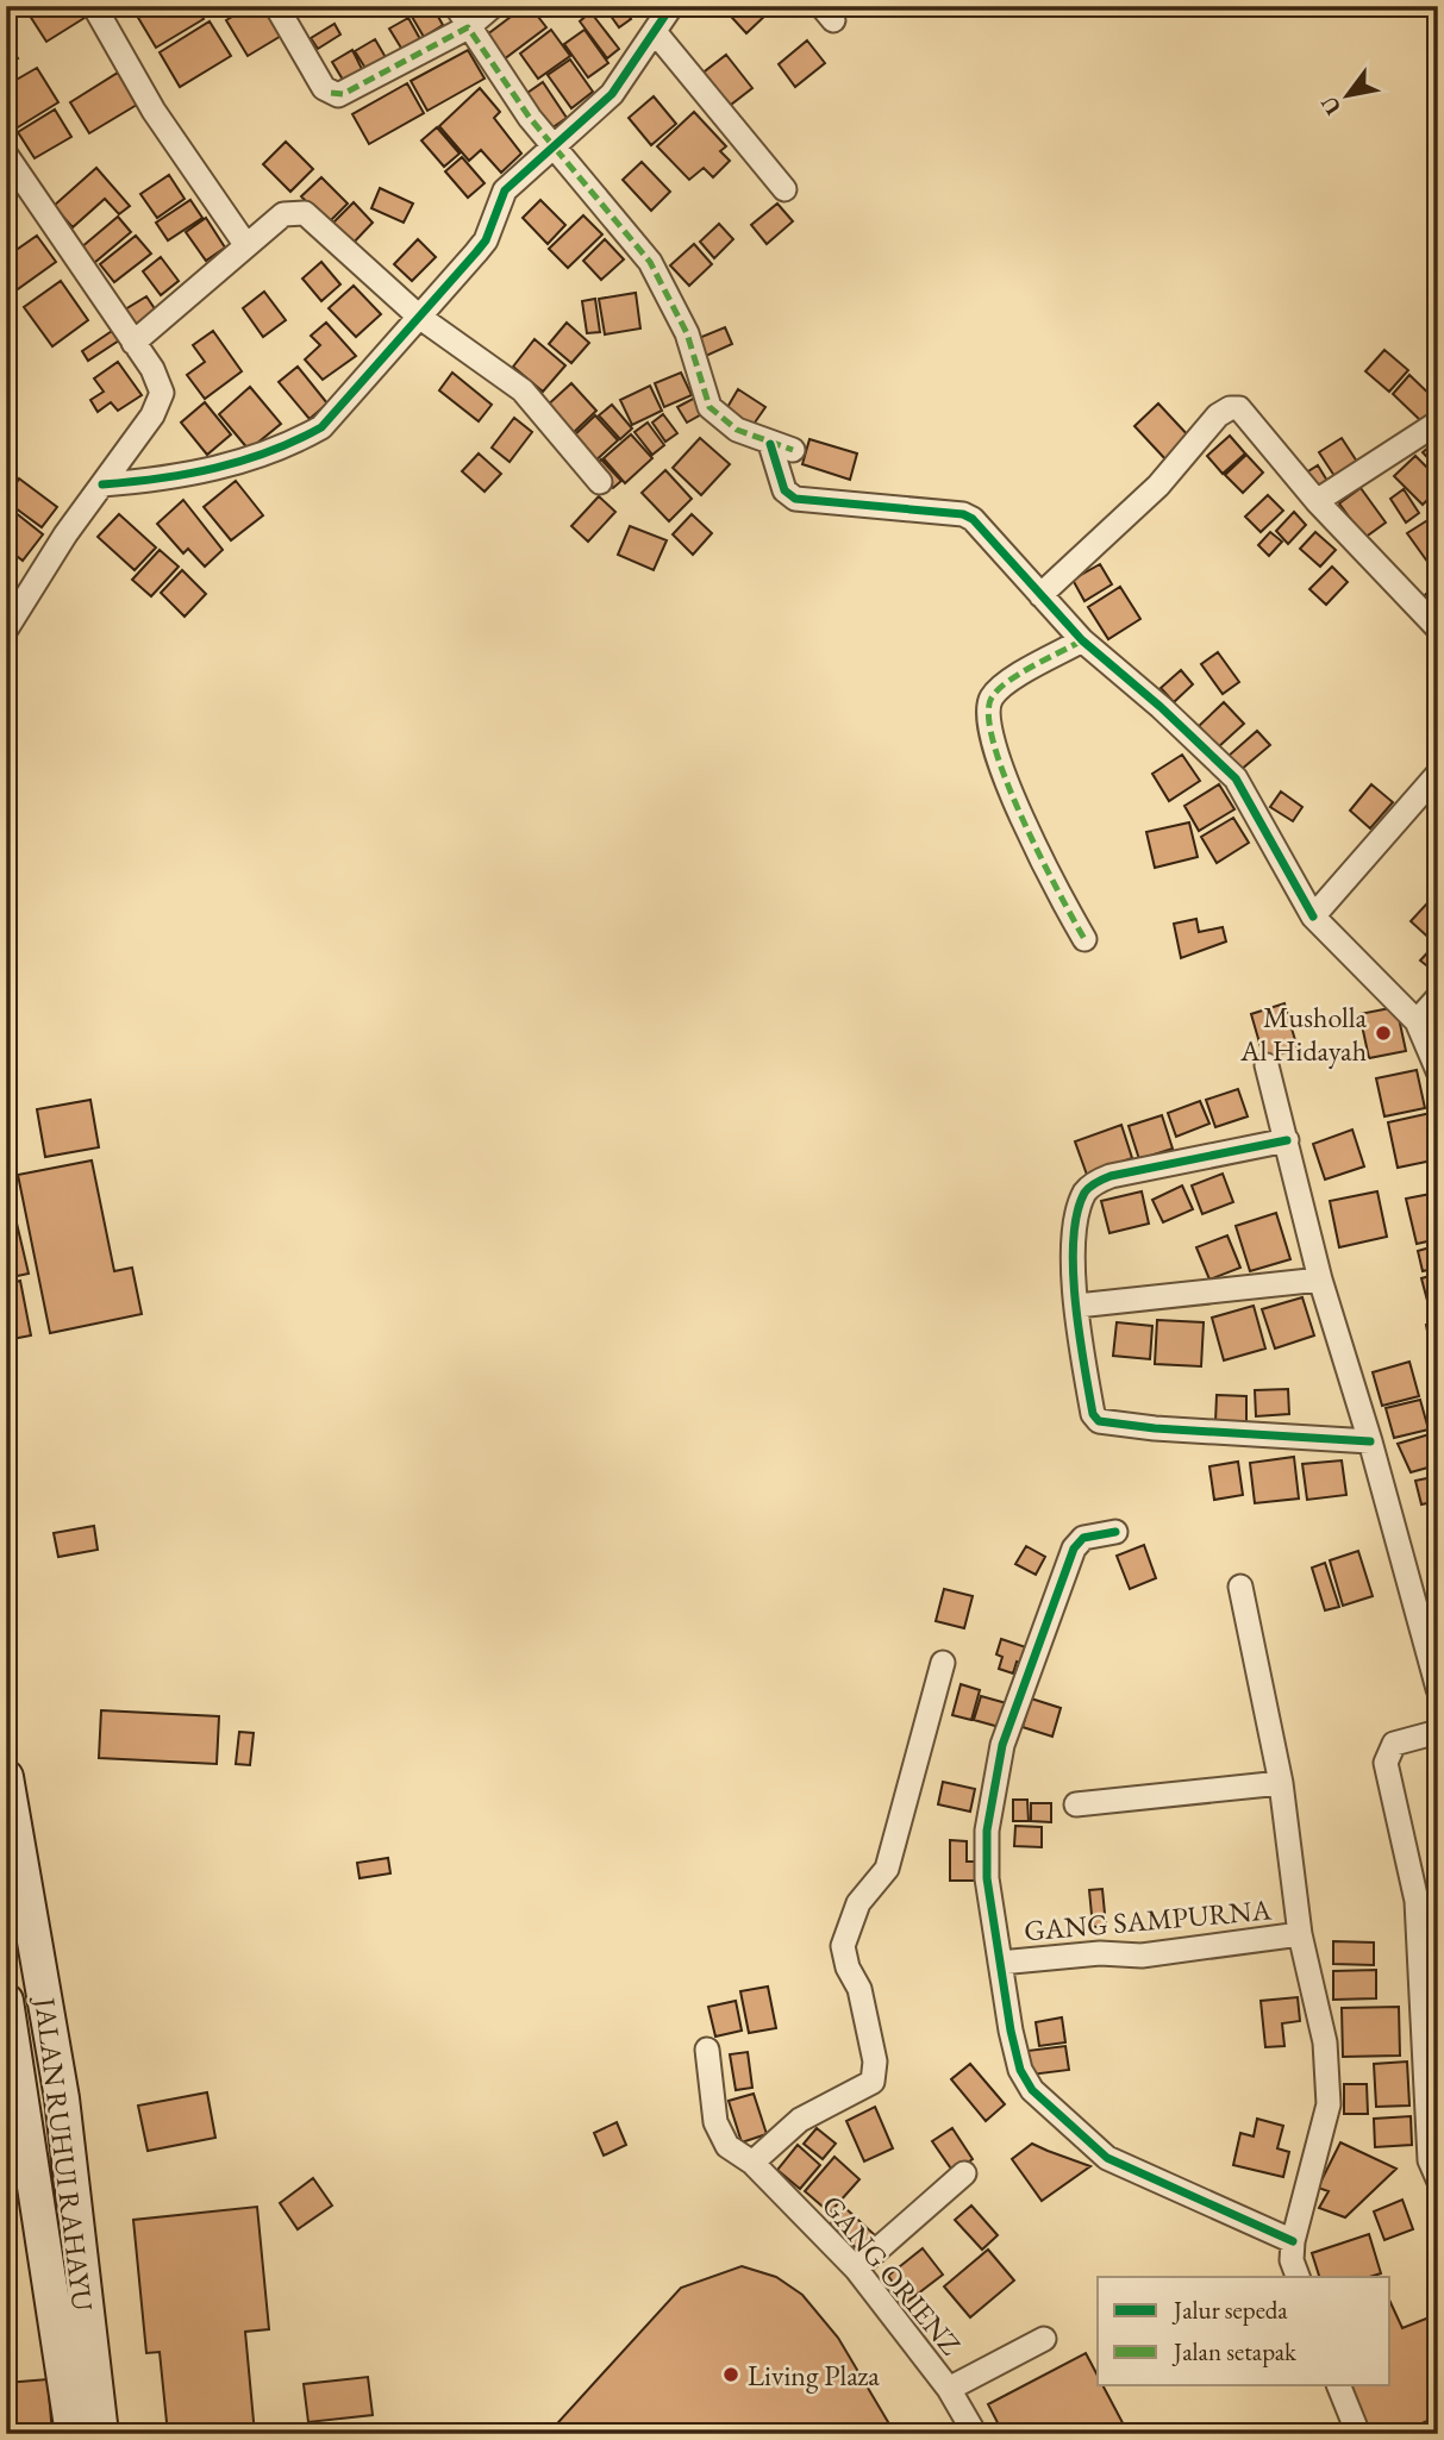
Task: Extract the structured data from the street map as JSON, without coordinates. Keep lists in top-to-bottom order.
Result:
{
  "streets": {
    "main road": ["JALAN RUHUI RAHAYU"],
    "street": ["GANG SAMPURNA", "GANG ORIENZ"]
  },
  "places": ["Musholla Al Hidayah", "Living Plaza"],
  "legend": ["Jalur sepeda", "Jalan setapak"],
  "north": "bottom left"
}
